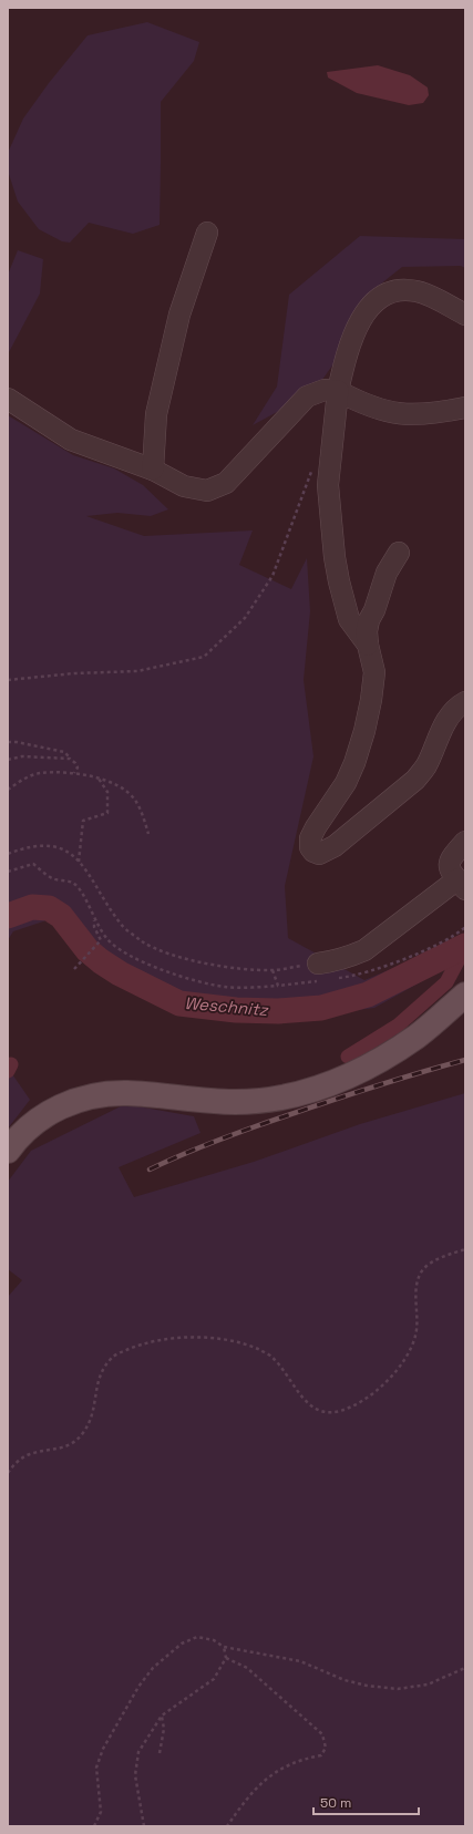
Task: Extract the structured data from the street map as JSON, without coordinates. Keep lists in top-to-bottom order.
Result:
{
  "water": ["Weschnitz"],
  "scale_bar": "50 m"
}
